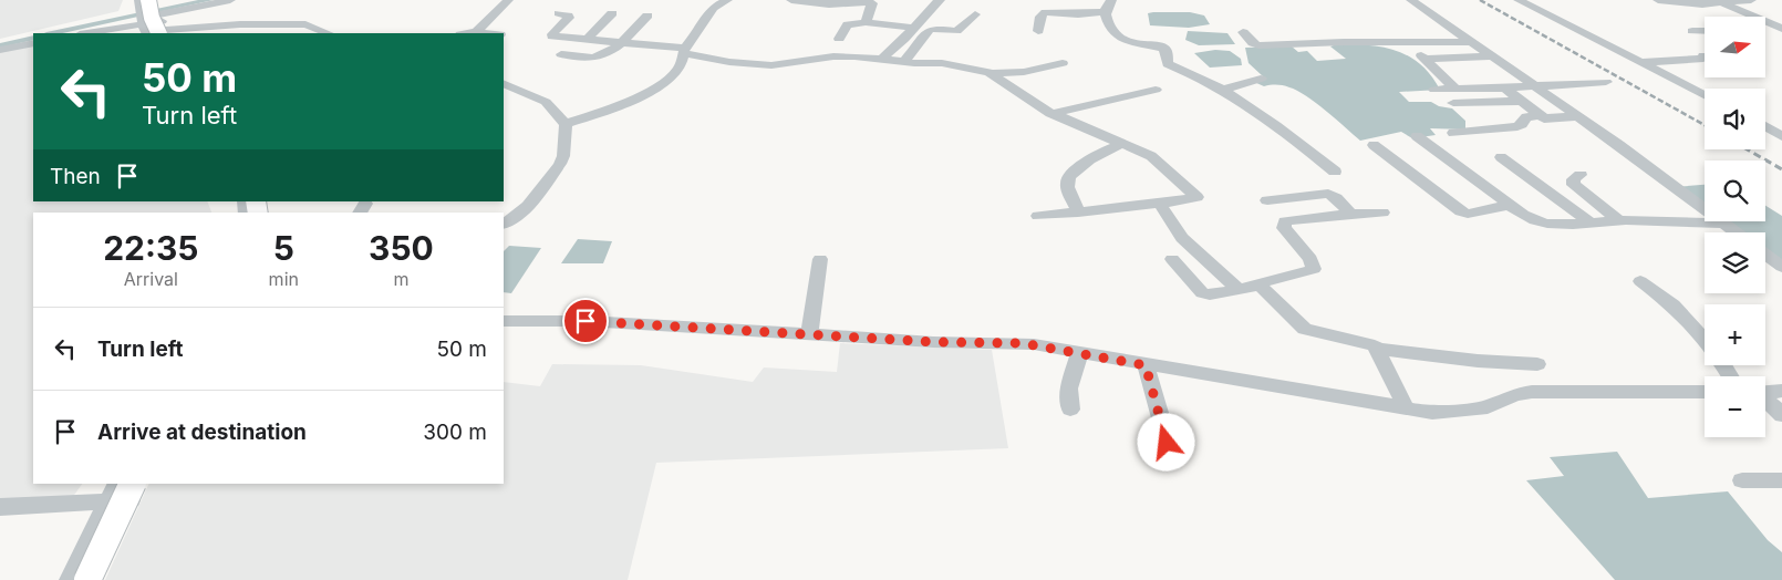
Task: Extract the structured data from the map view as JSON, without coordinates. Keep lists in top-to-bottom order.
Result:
{
  "north": "right",
  "page": {
    "map_buttons": ["+", "−"],
    "turn": ["50 m", "Turn left"],
    "then": "Then",
    "eta": [
      "22:35",
      "Arrival",
      "5",
      "min",
      "350",
      "m"
    ],
    "list": [
      {
        "name": "Turn left",
        "value": "50 m"
      },
      {
        "name": "Arrive at destination",
        "value": "300 m"
      }
    ]
  }
}
